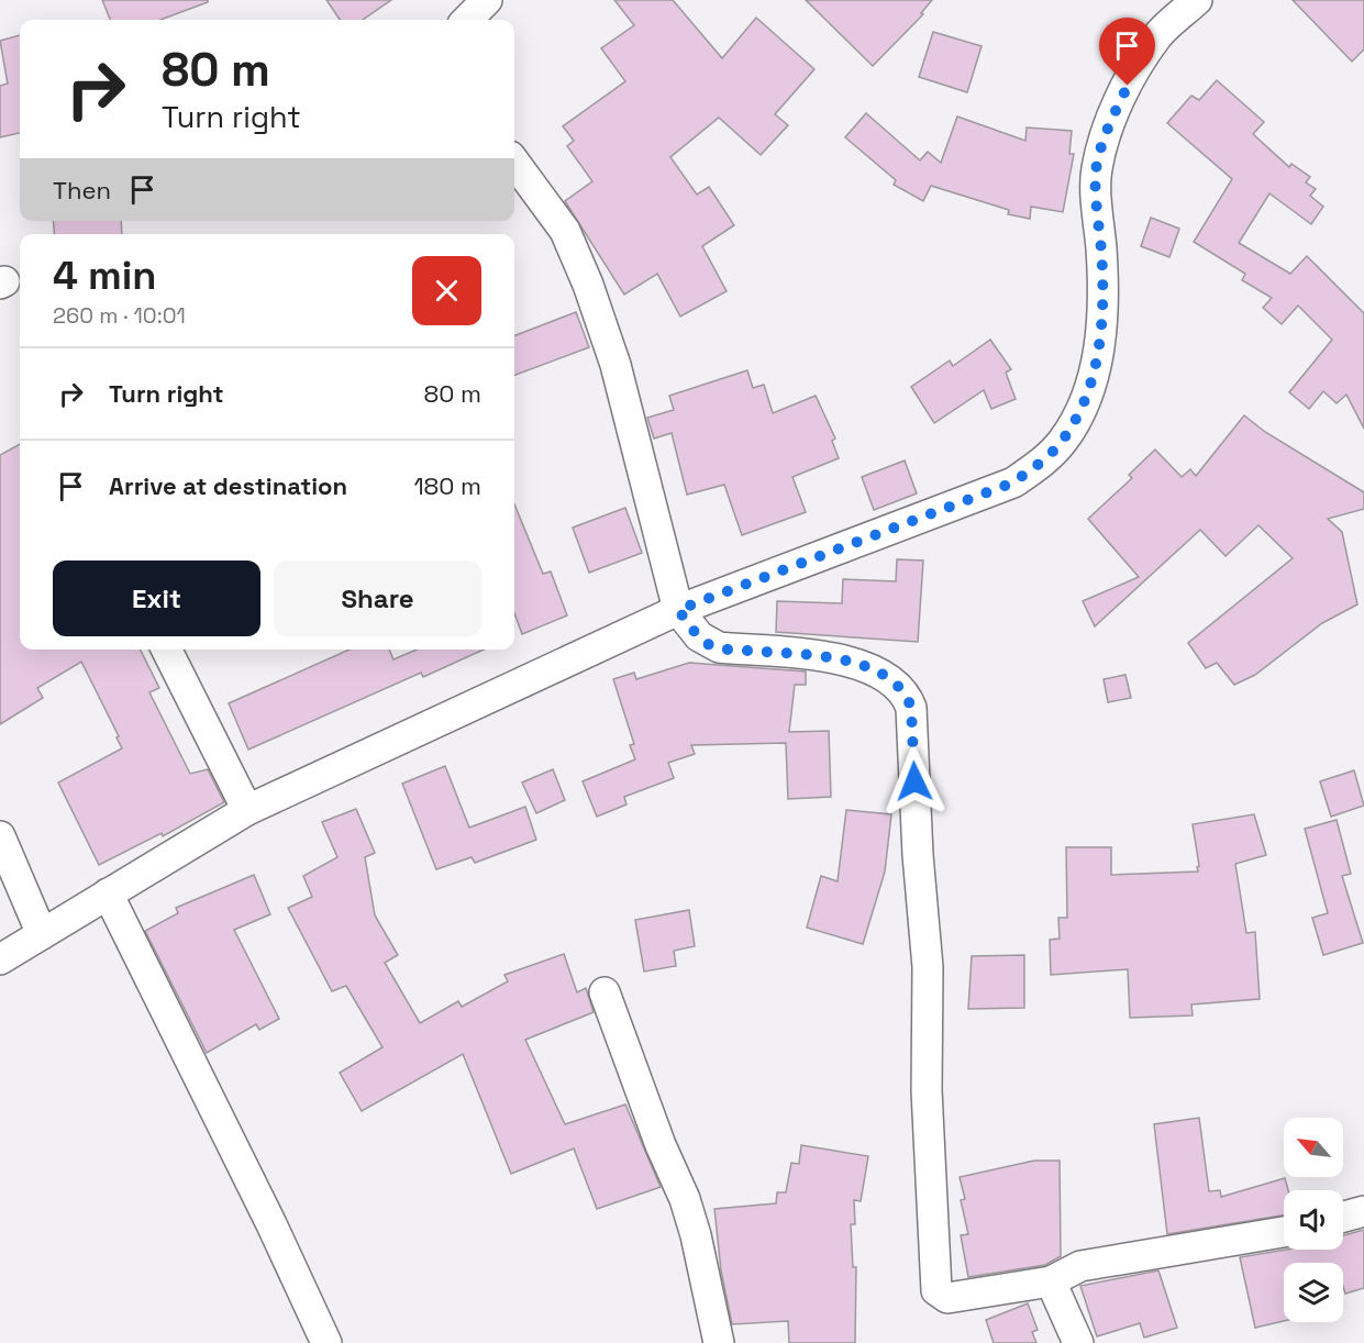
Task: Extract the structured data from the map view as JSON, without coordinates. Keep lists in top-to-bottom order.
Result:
{
  "north": "top left",
  "page": {
    "turn": ["80 m", "Turn right"],
    "then": "Then",
    "heading": ["4 min", "260 m · 10:01"],
    "list": [
      {
        "name": "Turn right",
        "value": "80 m"
      },
      {
        "name": "Arrive at destination",
        "value": "180 m"
      }
    ],
    "buttons": ["Exit", "Share"]
  }
}
